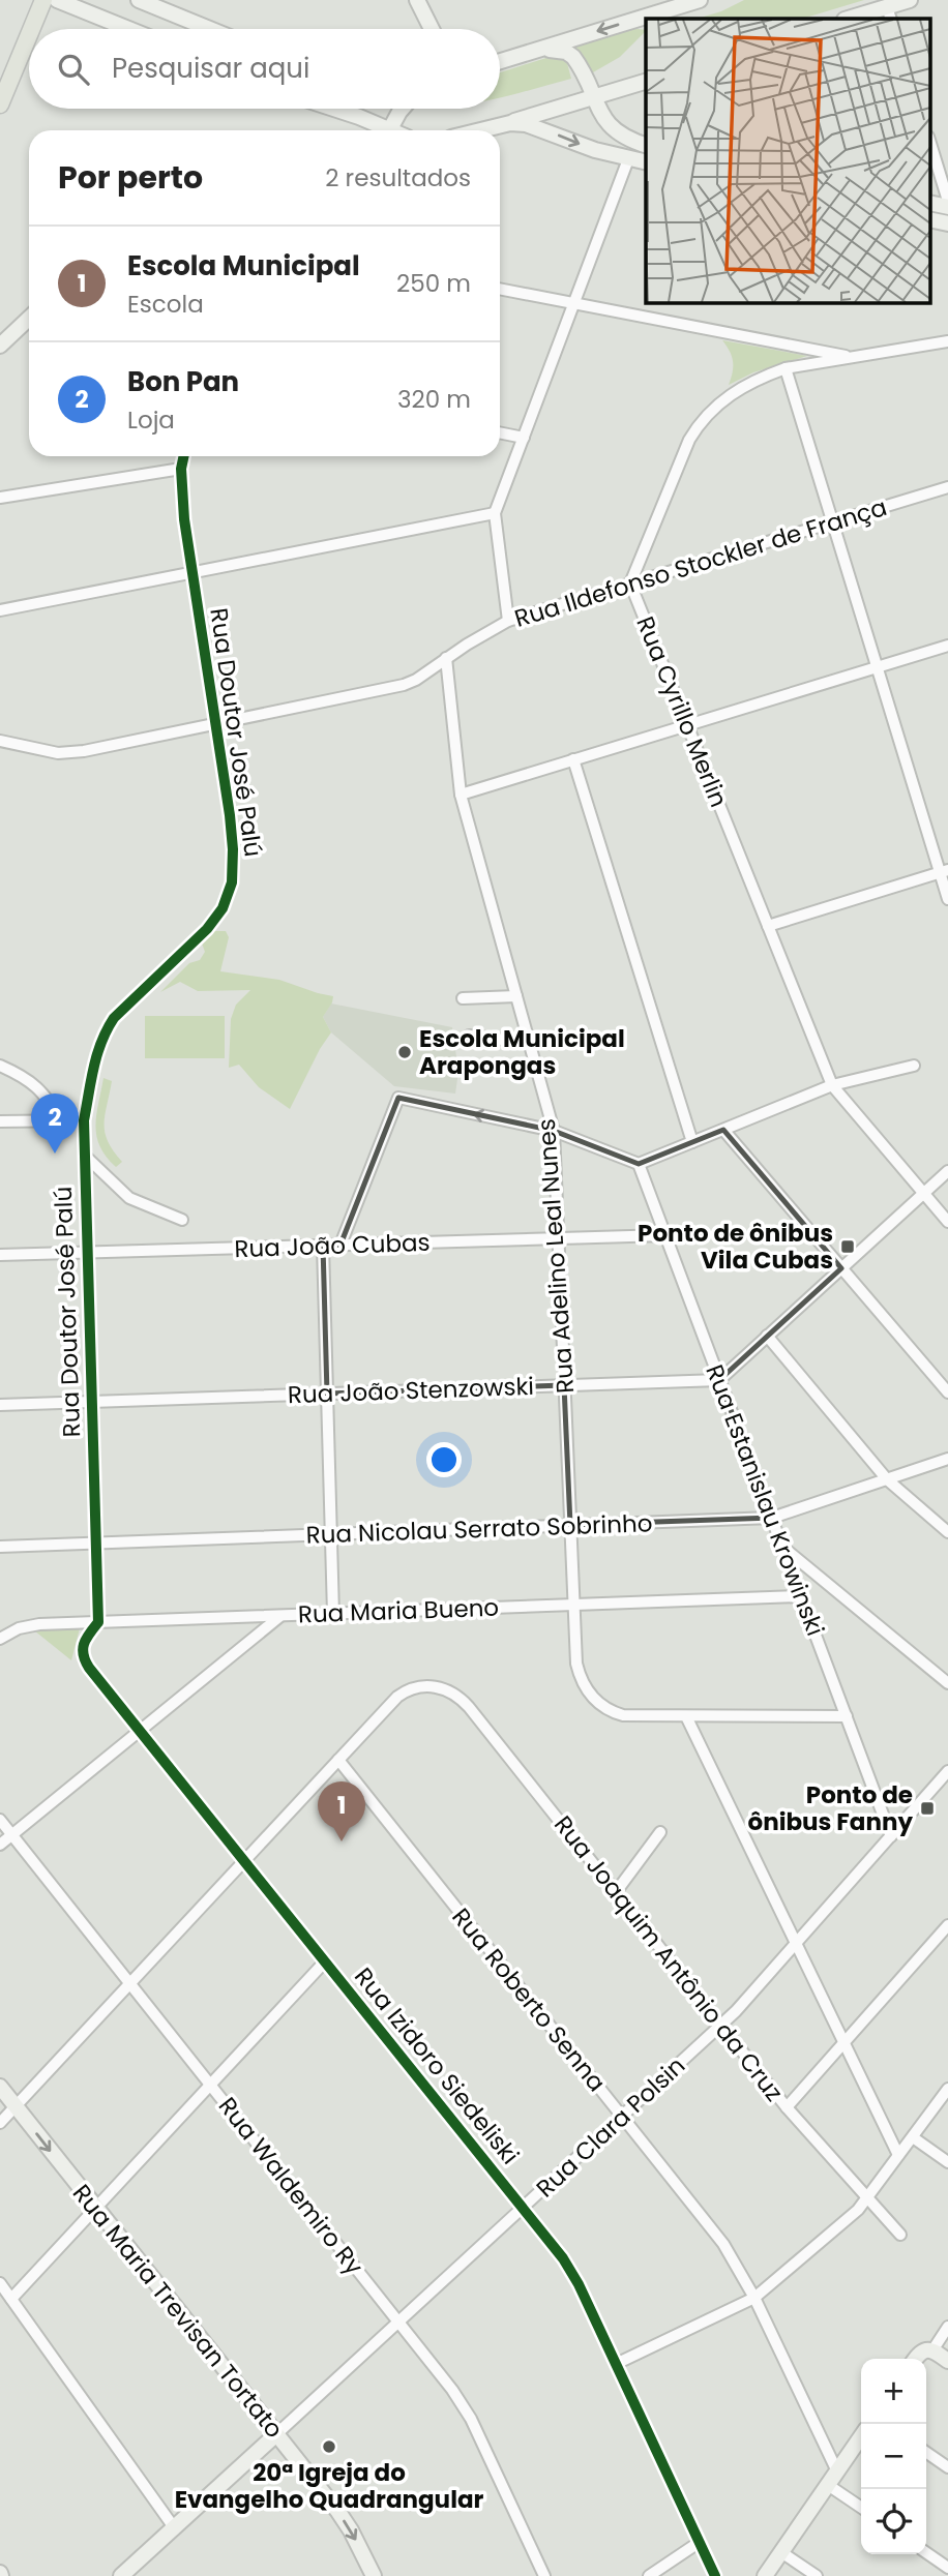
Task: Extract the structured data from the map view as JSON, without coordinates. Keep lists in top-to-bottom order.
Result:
{
  "streets": {
    "main road": ["Rua Clara Polsin", "Rua Maria Trevisan Tortato"],
    "street": [
      "Rua Ildefonso Stockler de França",
      "Rua Cyrillo Merlin",
      "Rua Doutor José Palú",
      "Rua João Cubas",
      "Rua Adelino Leal Nunes",
      "Rua João Stenzowski",
      "Rua Estanislau Krowinski",
      "Rua Nicolau Serrato Sobrinho",
      "Rua Maria Bueno",
      "Rua Joaquim Antônio da Cruz",
      "Rua Roberto Senna",
      "Rua Izidoro Siedeliski",
      "Rua Waldemiro Ry"
    ]
  },
  "crossings": [
    ["Rua Ildefonso Stockler de França", "Rua Cyrillo Merlin"],
    ["Rua Ildefonso Stockler de França", "Rua Doutor José Palú"],
    ["Rua Ildefonso Stockler de França", "Rua Adelino Leal Nunes"],
    ["Rua Doutor José Palú", "Rua João Cubas"],
    ["Rua Doutor José Palú", "Rua João Stenzowski"],
    ["Rua Doutor José Palú", "Rua Nicolau Serrato Sobrinho"],
    ["Rua Doutor José Palú", "Rua Maria Bueno"],
    ["Rua Doutor José Palú", "Rua Izidoro Siedeliski"],
    ["Rua João Cubas", "Rua Adelino Leal Nunes"],
    ["Rua João Cubas", "Rua Estanislau Krowinski"],
    ["Rua Adelino Leal Nunes", "Rua João Stenzowski"],
    ["Rua Adelino Leal Nunes", "Rua Nicolau Serrato Sobrinho"],
    ["Rua Adelino Leal Nunes", "Rua Maria Bueno"],
    ["Rua João Stenzowski", "Rua Estanislau Krowinski"],
    ["Rua Estanislau Krowinski", "Rua Nicolau Serrato Sobrinho"],
    ["Rua Estanislau Krowinski", "Rua Maria Bueno"],
    ["Rua Estanislau Krowinski", "Rua Clara Polsin"],
    ["Rua Maria Bueno", "Rua Izidoro Siedeliski"],
    ["Rua Joaquim Antônio da Cruz", "Rua Roberto Senna"],
    ["Rua Joaquim Antônio da Cruz", "Rua Clara Polsin"],
    ["Rua Roberto Senna", "Rua Clara Polsin"],
    ["Rua Izidoro Siedeliski", "Rua Clara Polsin"],
    ["Rua Clara Polsin", "Rua Waldemiro Ry"],
    ["Rua Clara Polsin", "Rua Maria Trevisan Tortato"]
  ],
  "one_way": ["Rua Maria Trevisan Tortato"],
  "places": {
    "other": ["Escola Municipal Arapongas", "20ª Igreja do Evangelho Quadrangular"],
    "transit": ["Ponto de ônibus Vila Cubas", "Ponto de ônibus Fanny"]
  },
  "page": {
    "search": "Pesquisar aqui",
    "heading": ["Por perto", "2 resultados"],
    "list": [
      {
        "mark": "1",
        "name": "Escola Municipal",
        "note": "Escola",
        "value": "250 m"
      },
      {
        "mark": "2",
        "name": "Bon Pan",
        "note": "Loja",
        "value": "320 m"
      }
    ],
    "pins": ["2", "1"],
    "map_buttons": ["+", "−"]
  }
}
